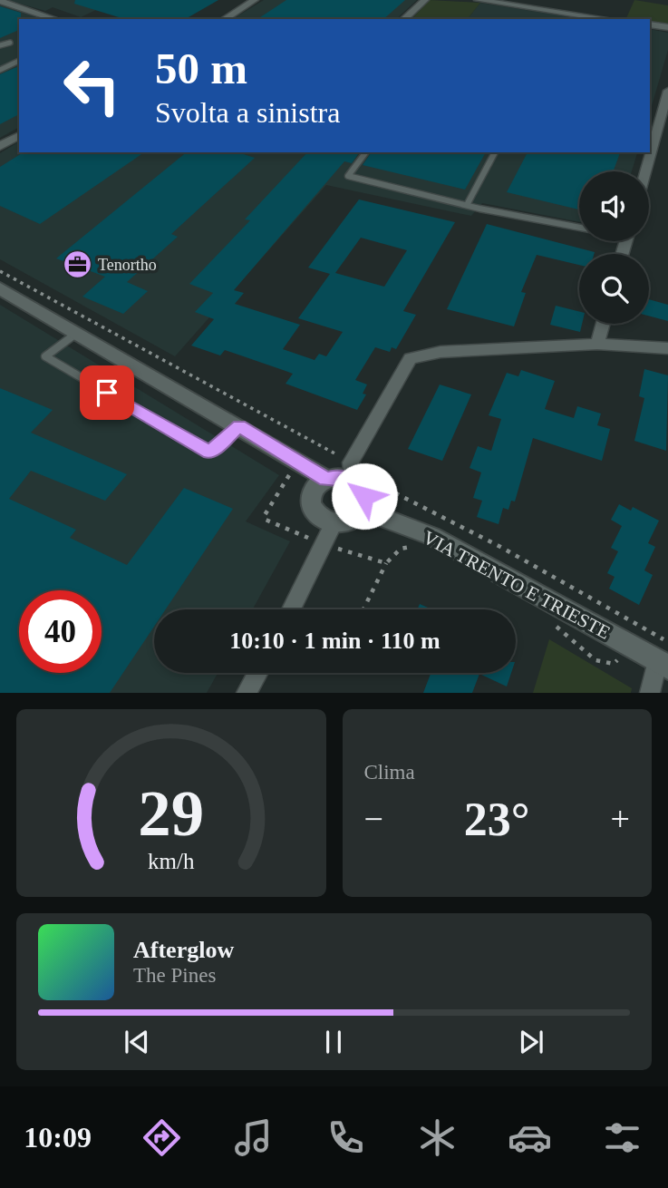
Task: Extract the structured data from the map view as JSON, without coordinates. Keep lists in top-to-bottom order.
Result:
{
  "streets": {
    "street": ["VIA TRENTO E TRIESTE"]
  },
  "places": {
    "office": ["Tenortho"]
  },
  "page": {
    "turn": ["50 m", "Svolta a sinistra"],
    "limit": "40",
    "trip": "10:10 · 1 min · 110 m",
    "tile": "Clima",
    "heat": ["−", "23°", "+"],
    "song": ["Afterglow", "The Pines"],
    "tabs": "10:09",
    "gauge": ["29", "km/h"]
  }
}
